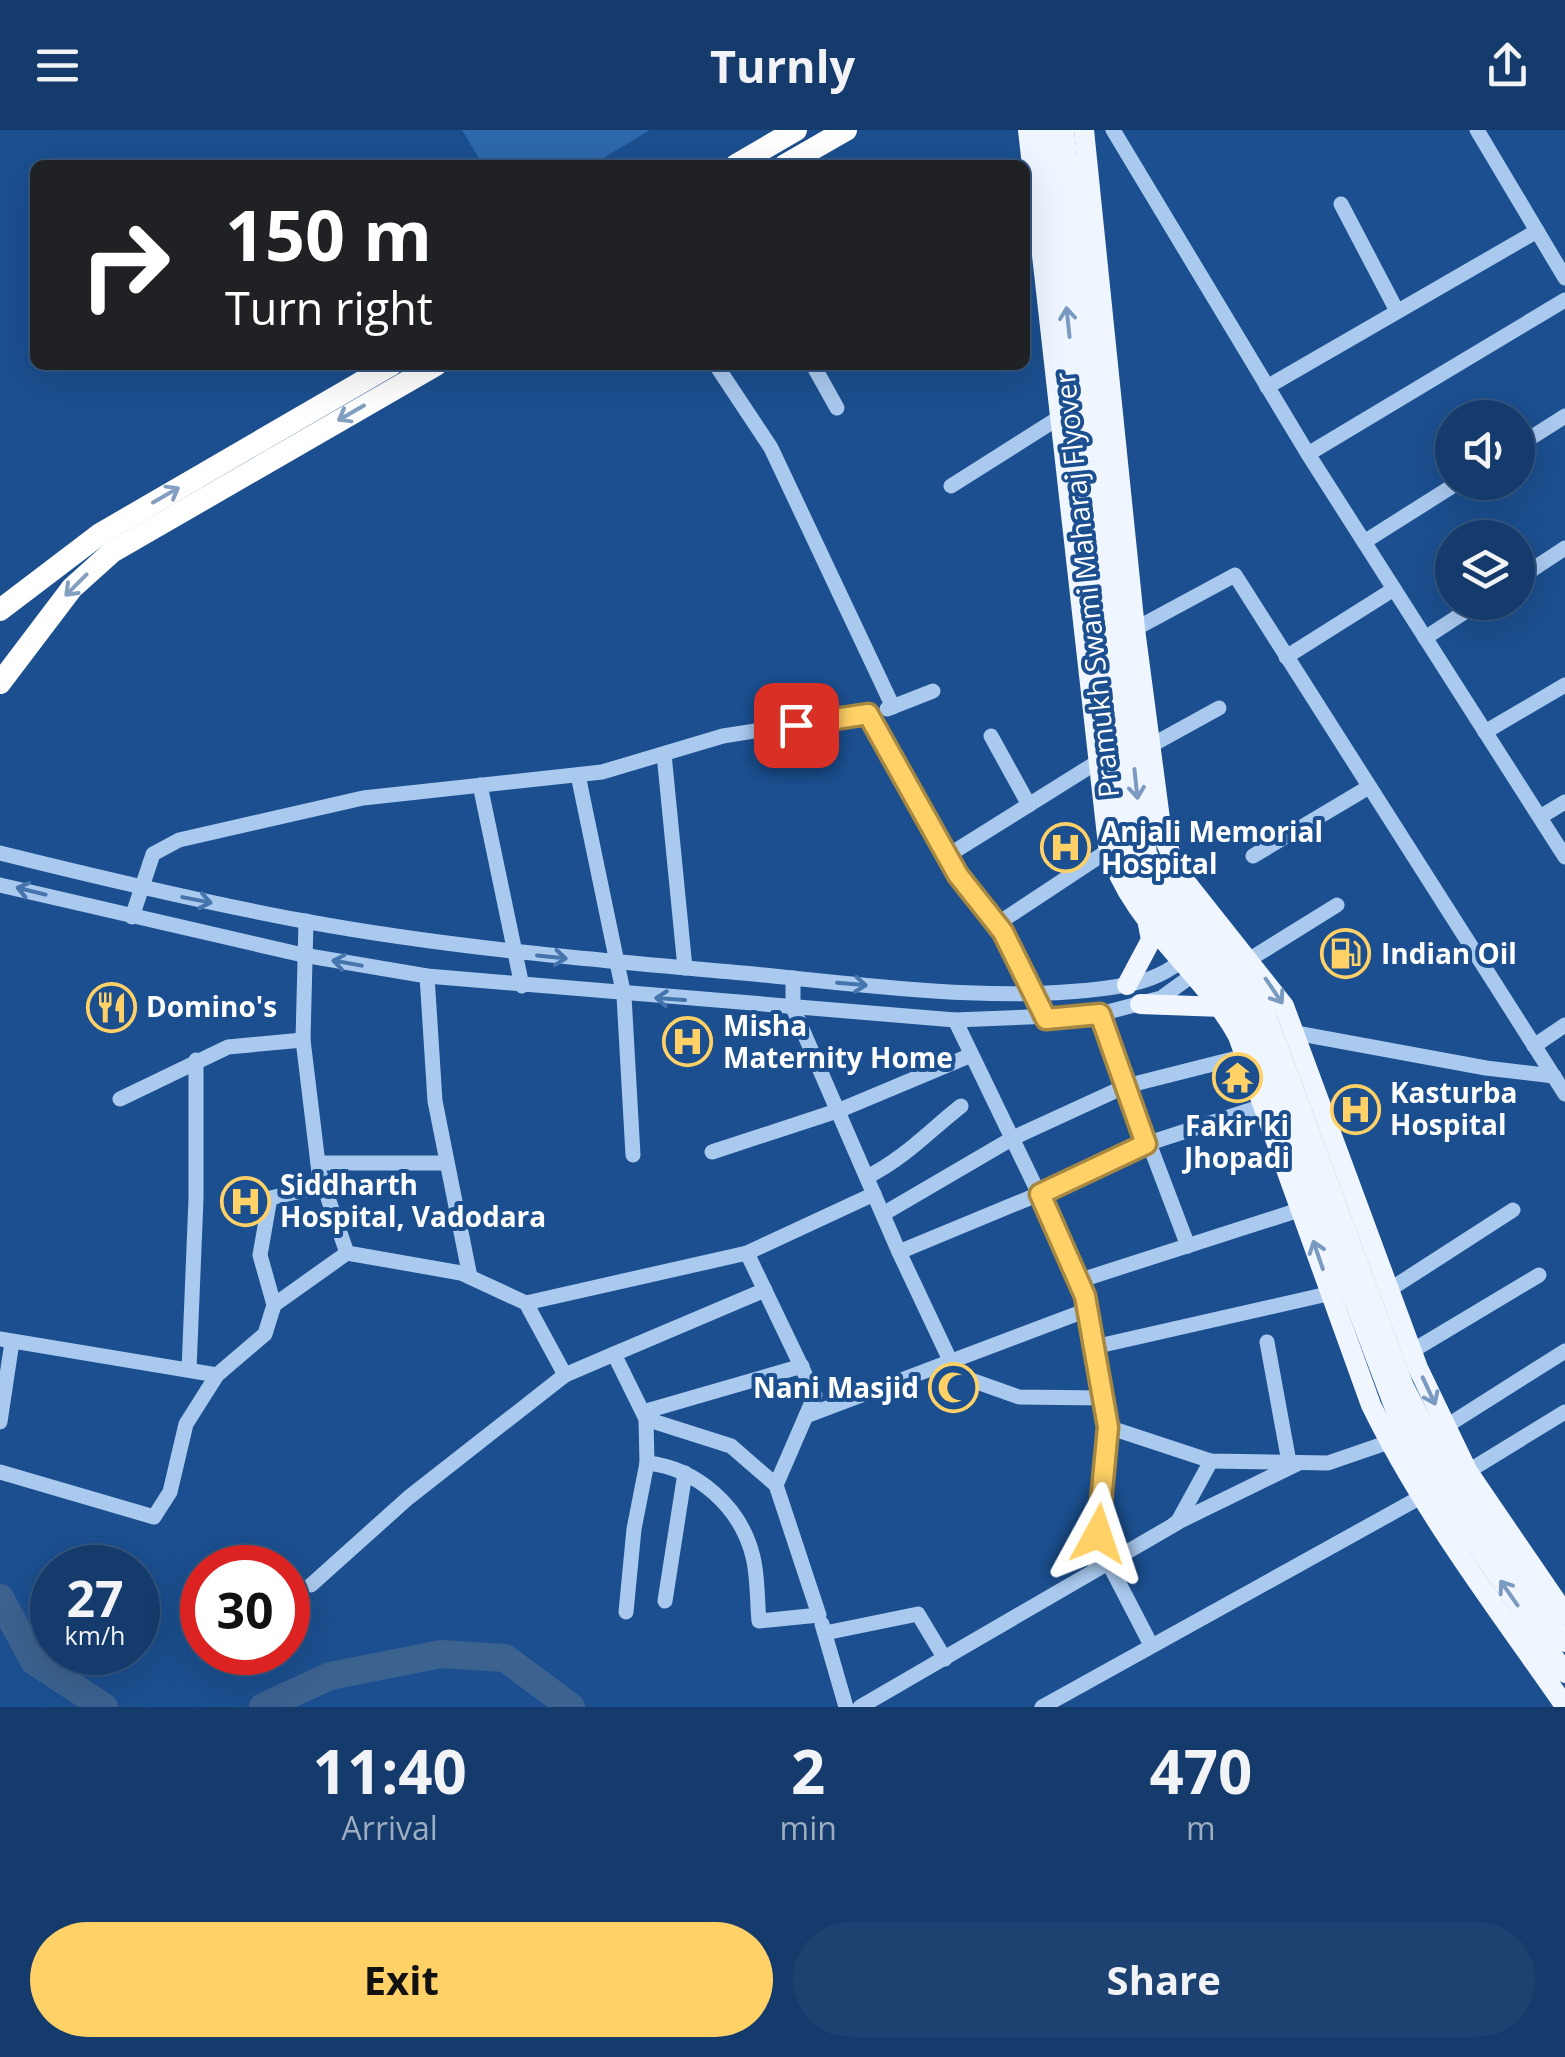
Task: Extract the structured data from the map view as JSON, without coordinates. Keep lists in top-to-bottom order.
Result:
{
  "streets": {
    "main road": ["Pramukh Swami Maharaj Flyover"]
  },
  "places": {
    "hospital": [
      "Anjali Memorial Hospital",
      "Misha Maternity Home",
      "Kasturba Hospital",
      "Siddharth Hospital, Vadodara"
    ],
    "fuel station": ["Indian Oil"],
    "restaurant": ["Domino's"],
    "temple": ["Fakir ki Jhopadi"],
    "mosque": ["Nani Masjid"]
  },
  "page": {
    "header": "Turnly",
    "turn": ["150 m", "Turn right"],
    "speed": "27 km/h",
    "limit": "30",
    "eta": [
      "11:40",
      "Arrival",
      "2",
      "min",
      "470",
      "m"
    ],
    "buttons": ["Exit", "Share"]
  }
}
